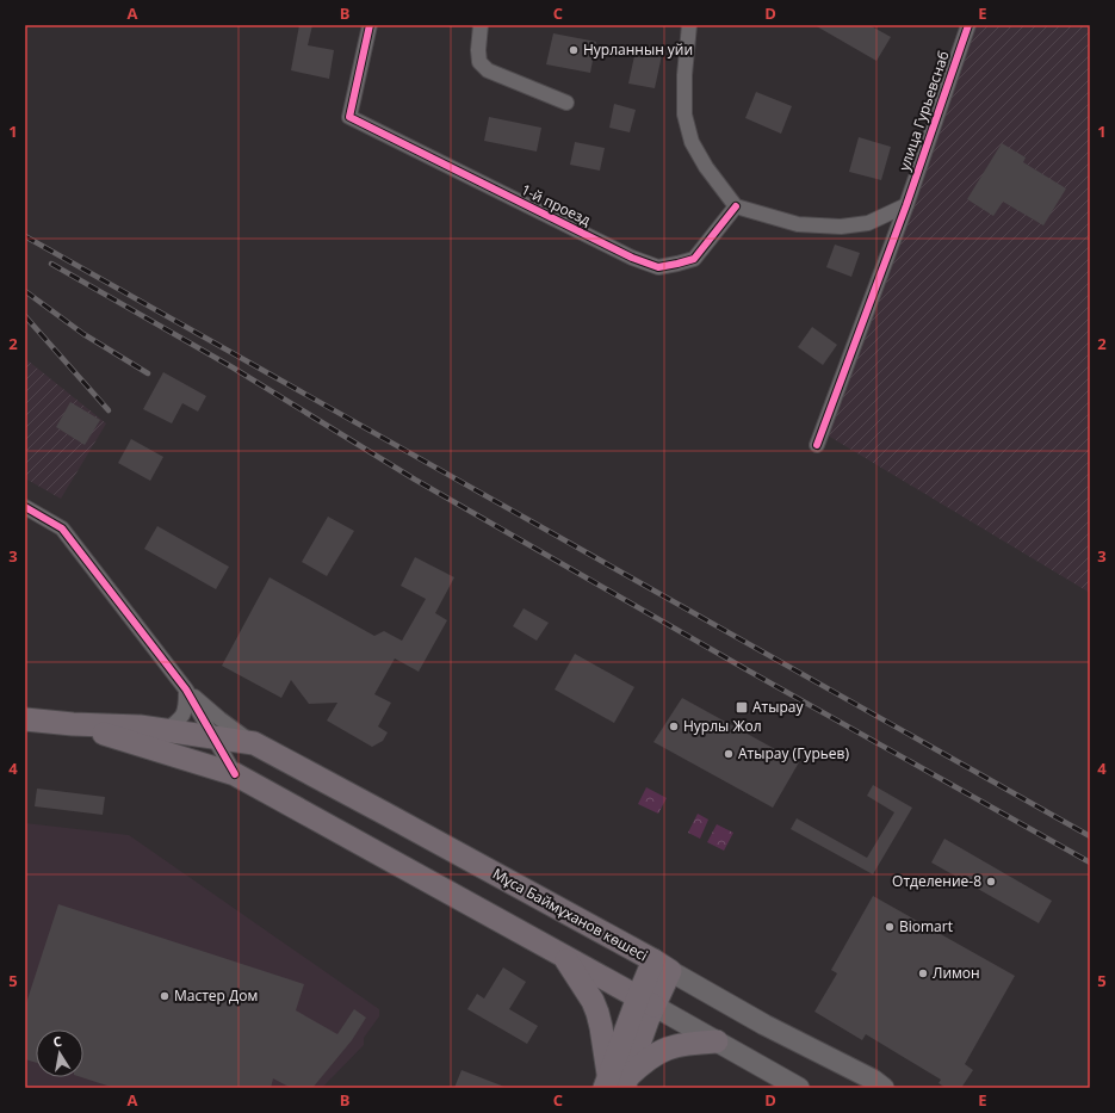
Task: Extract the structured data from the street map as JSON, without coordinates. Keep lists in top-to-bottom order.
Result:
{
  "streets": {
    "main road": ["Мұса Баймұханов көшесі"],
    "street": ["улица Гурьевснаб", "1-й проезд"]
  },
  "places": {
    "other": [
      "Нурланнын уйи",
      "Нурлы Жол",
      "Атырау (Гурьев)",
      "Отделение-8",
      "Biomart",
      "Лимон",
      "Мастер Дом"
    ],
    "transit": ["Атырау"]
  },
  "north": "top",
  "grid": {
    "columns": [
      "A",
      "B",
      "C",
      "D",
      "E"
    ],
    "rows": [
      "1",
      "2",
      "3",
      "4",
      "5"
    ]
  }
}
